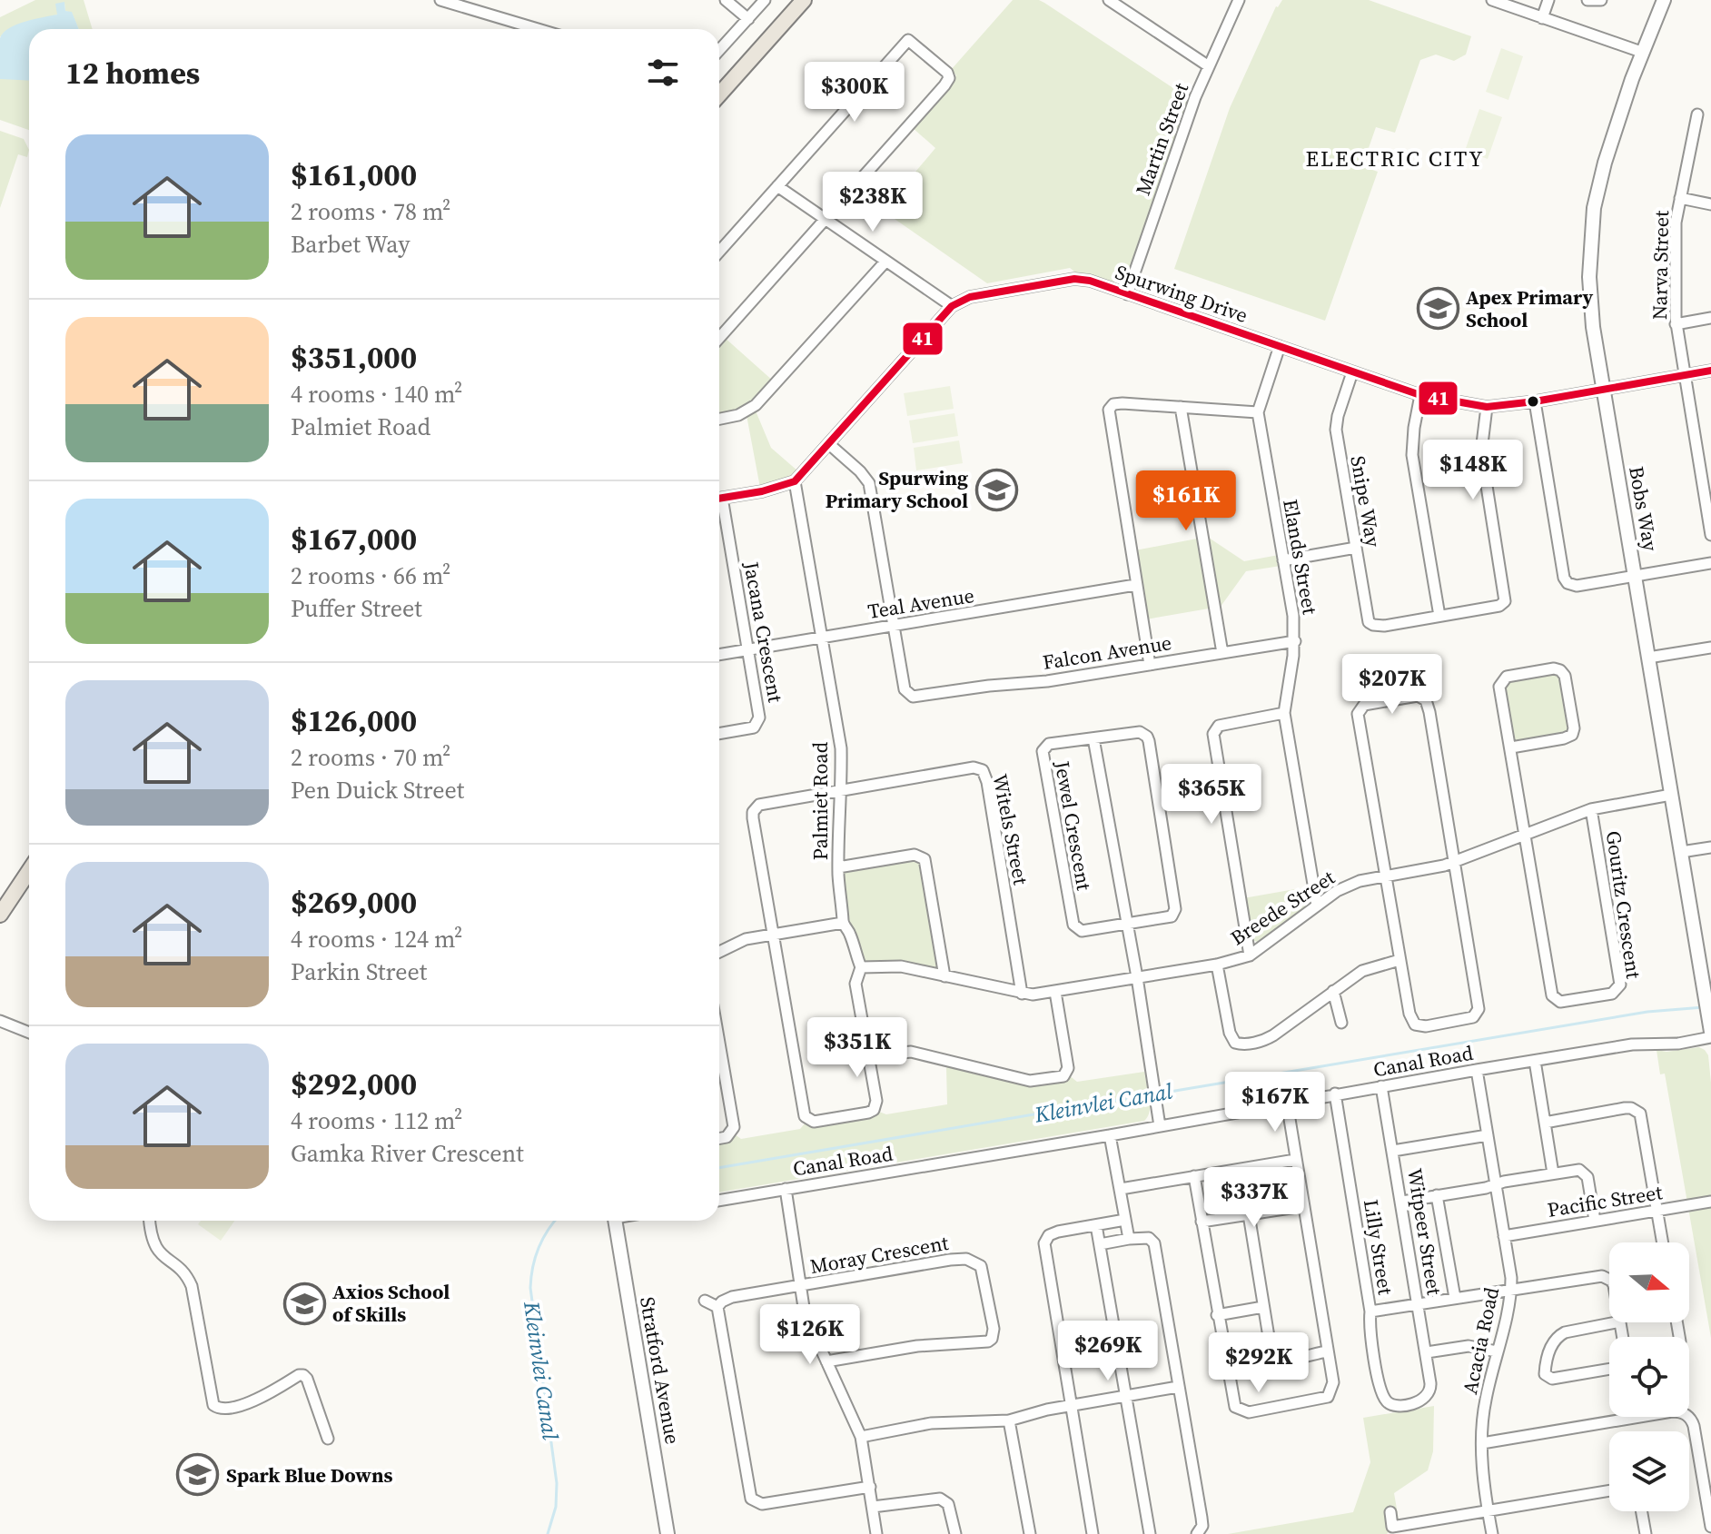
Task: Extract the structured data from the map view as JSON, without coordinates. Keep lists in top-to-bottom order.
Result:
{
  "streets": {
    "street": [
      "Martin Street",
      "Narva Street",
      "Spurwing Drive",
      "Snipe Way",
      "Bobs Way",
      "Elands Street",
      "Teal Avenue",
      "Jacana Crescent",
      "Falcon Avenue",
      "Palmiet Road",
      "Jewel Crescent",
      "Witels Street",
      "Gouritz Crescent",
      "Breede Street",
      "Canal Road",
      "Pacific Street",
      "Witpeer Street",
      "Lilly Street",
      "Moray Crescent",
      "Acacia Road",
      "Stratford Avenue"
    ]
  },
  "crossings": [
    ["Martin Street", "Spurwing Drive"],
    ["Narva Street", "Spurwing Drive"],
    ["Spurwing Drive", "Snipe Way"],
    ["Spurwing Drive", "Bobs Way"],
    ["Spurwing Drive", "Elands Street"],
    ["Spurwing Drive", "Palmiet Road"],
    ["Bobs Way", "Breede Street"],
    ["Elands Street", "Falcon Avenue"],
    ["Elands Street", "Breede Street"],
    ["Teal Avenue", "Jacana Crescent"],
    ["Teal Avenue", "Falcon Avenue"],
    ["Teal Avenue", "Palmiet Road"],
    ["Palmiet Road", "Witels Street"],
    ["Palmiet Road", "Breede Street"],
    ["Witels Street", "Breede Street"],
    ["Gouritz Crescent", "Breede Street"],
    ["Canal Road", "Witpeer Street"],
    ["Canal Road", "Lilly Street"],
    ["Canal Road", "Acacia Road"],
    ["Pacific Street", "Acacia Road"],
    ["Witpeer Street", "Lilly Street"]
  ],
  "districts": ["ELECTRIC CITY"],
  "water": ["Kleinvlei Canal"],
  "places": {
    "school or university": [
      "Apex Primary School",
      "Spurwing Primary School",
      "Axios School of Skills",
      "Spark Blue Downs"
    ]
  },
  "lines": ["transit line 41"],
  "north": "right",
  "page": {
    "heading": "12 homes",
    "price": [
      "$300K",
      "$238K",
      "$148K",
      "$161K",
      "$207K",
      "$365K",
      "$351K",
      "$167K",
      "$337K",
      "$126K",
      "$269K",
      "$292K"
    ],
    "list": [
      {
        "name": "$161,000",
        "note": "2 rooms · 78 m² · Barbet Way"
      },
      {
        "name": "$351,000",
        "note": "4 rooms · 140 m² · Palmiet Road"
      },
      {
        "name": "$167,000",
        "note": "2 rooms · 66 m² · Puffer Street"
      },
      {
        "name": "$126,000",
        "note": "2 rooms · 70 m² · Pen Duick Street"
      },
      {
        "name": "$269,000",
        "note": "4 rooms · 124 m² · Parkin Street"
      },
      {
        "name": "$292,000",
        "note": "4 rooms · 112 m² · Gamka River Crescent"
      }
    ]
  }
}
